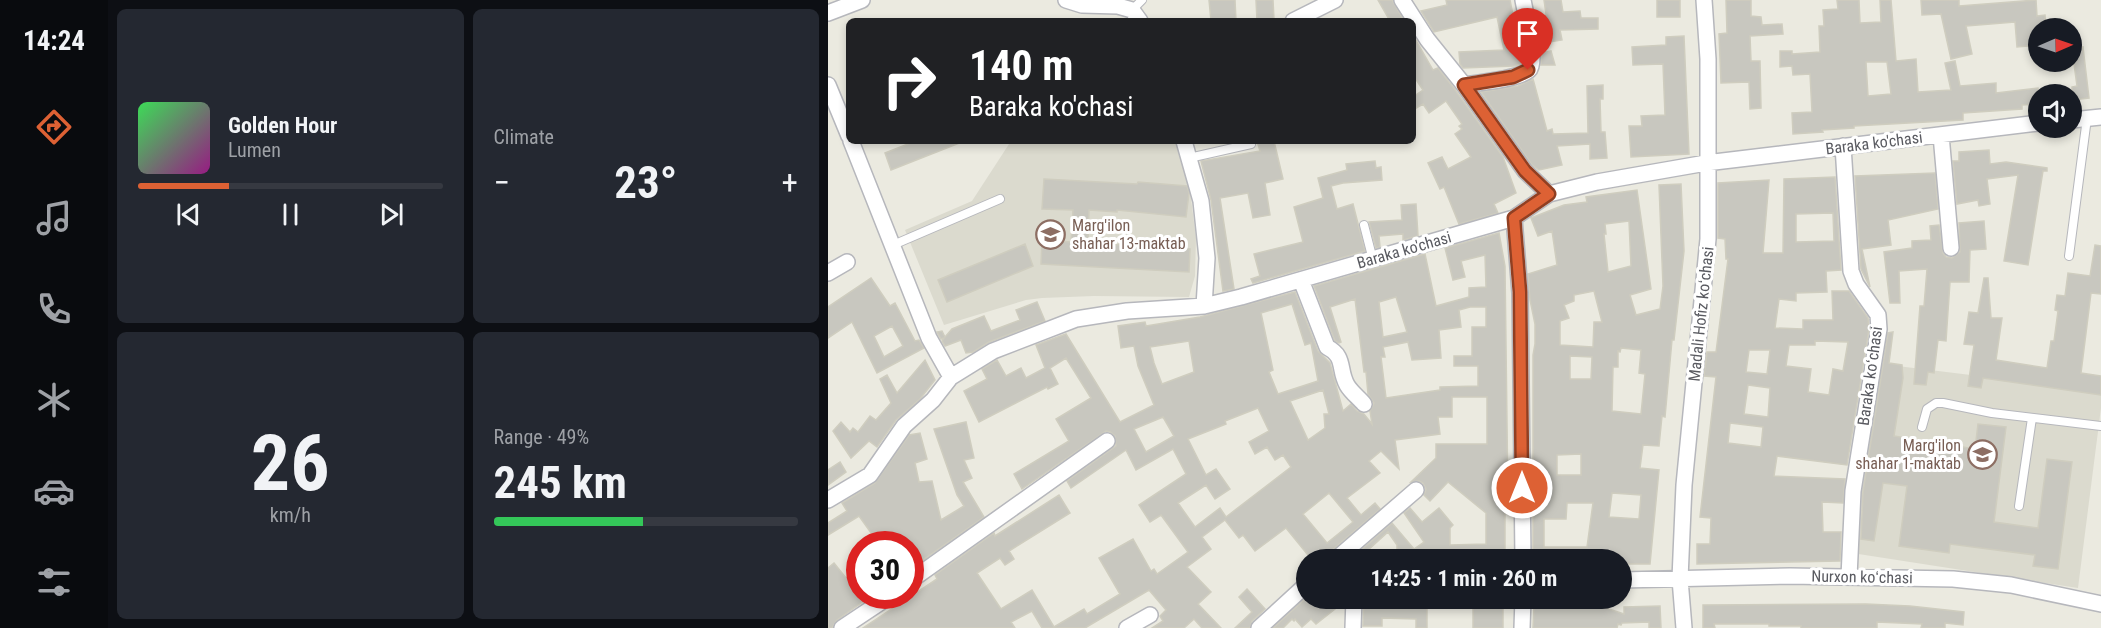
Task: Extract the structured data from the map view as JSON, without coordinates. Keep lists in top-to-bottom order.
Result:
{
  "streets": {
    "street": [
      "Baraka ko'chasi",
      "Madali Hofiz koʻchasi",
      "Baraka koʻchasi",
      "Nurxon koʻchasi"
    ]
  },
  "crossings": [
    ["Baraka ko'chasi", "Madali Hofiz koʻchasi"],
    ["Baraka ko'chasi", "Baraka koʻchasi"],
    ["Madali Hofiz koʻchasi", "Nurxon koʻchasi"],
    ["Baraka koʻchasi", "Nurxon koʻchasi"]
  ],
  "places": {
    "school or university": ["Marg'ilon shahar 13-maktab", "Marg'ilon shahar 1-maktab"]
  },
  "north": "right",
  "page": {
    "tabs": "14:24",
    "tile": [
      "Climate",
      ["26", "km/h"],
      ["Range · 49%", "245 km"]
    ],
    "turn": ["140 m", "Baraka ko'chasi"],
    "song": ["Golden Hour", "Lumen"],
    "heat": ["−", "23°", "+"],
    "limit": "30",
    "trip": "14:25 · 1 min · 260 m"
  }
}
